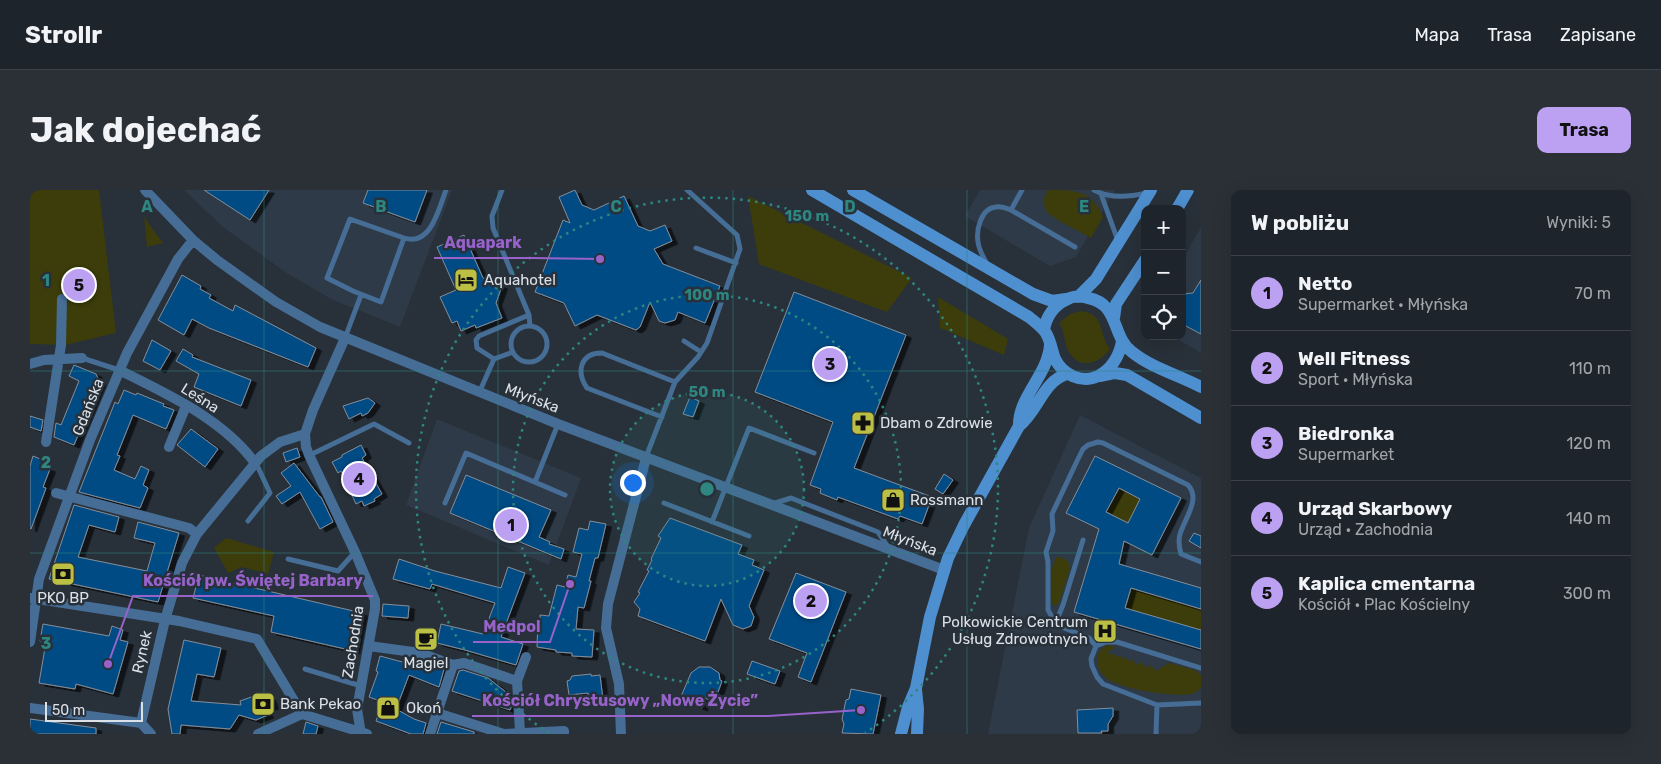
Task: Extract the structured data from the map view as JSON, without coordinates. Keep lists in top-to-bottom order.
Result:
{
  "streets": {
    "street": [
      "Leśna",
      "Młyńska",
      "Gdańska",
      "Zachodnia",
      "Rynek"
    ]
  },
  "crossings": [
    ["Leśna", "Gdańska"],
    ["Młyńska", "Gdańska"],
    ["Młyńska", "Zachodnia"],
    ["Gdańska", "Rynek"]
  ],
  "places": {
    "other": [
      "Aquapark",
      "Medpol",
      "Kościół pw. Świętej Barbary",
      "Kościół Chrystusowy „Nowe Życie”"
    ],
    "hotel": ["Aquahotel"],
    "pharmacy": ["Dbam o Zdrowie"],
    "shop": ["Rossmann", "Okoń"],
    "bank": ["PKO BP", "Bank Pekao"],
    "hospital": ["Polkowickie Centrum Usług Zdrowotnych"],
    "cafe": ["Magiel"]
  },
  "scale_bar": "50 m",
  "page": {
    "header": "Strollr",
    "nav": ["Mapa", "Trasa", "Zapisane"],
    "buttons": "Trasa",
    "title": "Jak dojechać",
    "heading": ["W pobliżu", "Wyniki: 5"],
    "map_buttons": ["+", "−"],
    "list": [
      {
        "mark": "1",
        "name": "Netto",
        "note": "Supermarket · Młyńska",
        "value": "70 m"
      },
      {
        "mark": "2",
        "name": "Well Fitness",
        "note": "Sport · Młyńska",
        "value": "110 m"
      },
      {
        "mark": "3",
        "name": "Biedronka",
        "note": "Supermarket",
        "value": "120 m"
      },
      {
        "mark": "4",
        "name": "Urząd Skarbowy",
        "note": "Urząd · Zachodnia",
        "value": "140 m"
      },
      {
        "mark": "5",
        "name": "Kaplica cmentarna",
        "note": "Kościół · Plac Kościelny",
        "value": "300 m"
      }
    ],
    "pins": [
      "5",
      "3",
      "4",
      "1",
      "2"
    ],
    "scale": "50 m"
  },
  "grid": {
    "columns": [
      "A",
      "B",
      "C",
      "D",
      "E"
    ],
    "rows": ["1", "2", "3"]
  },
  "rings": ["150 m", "100 m", "50 m"]
}
